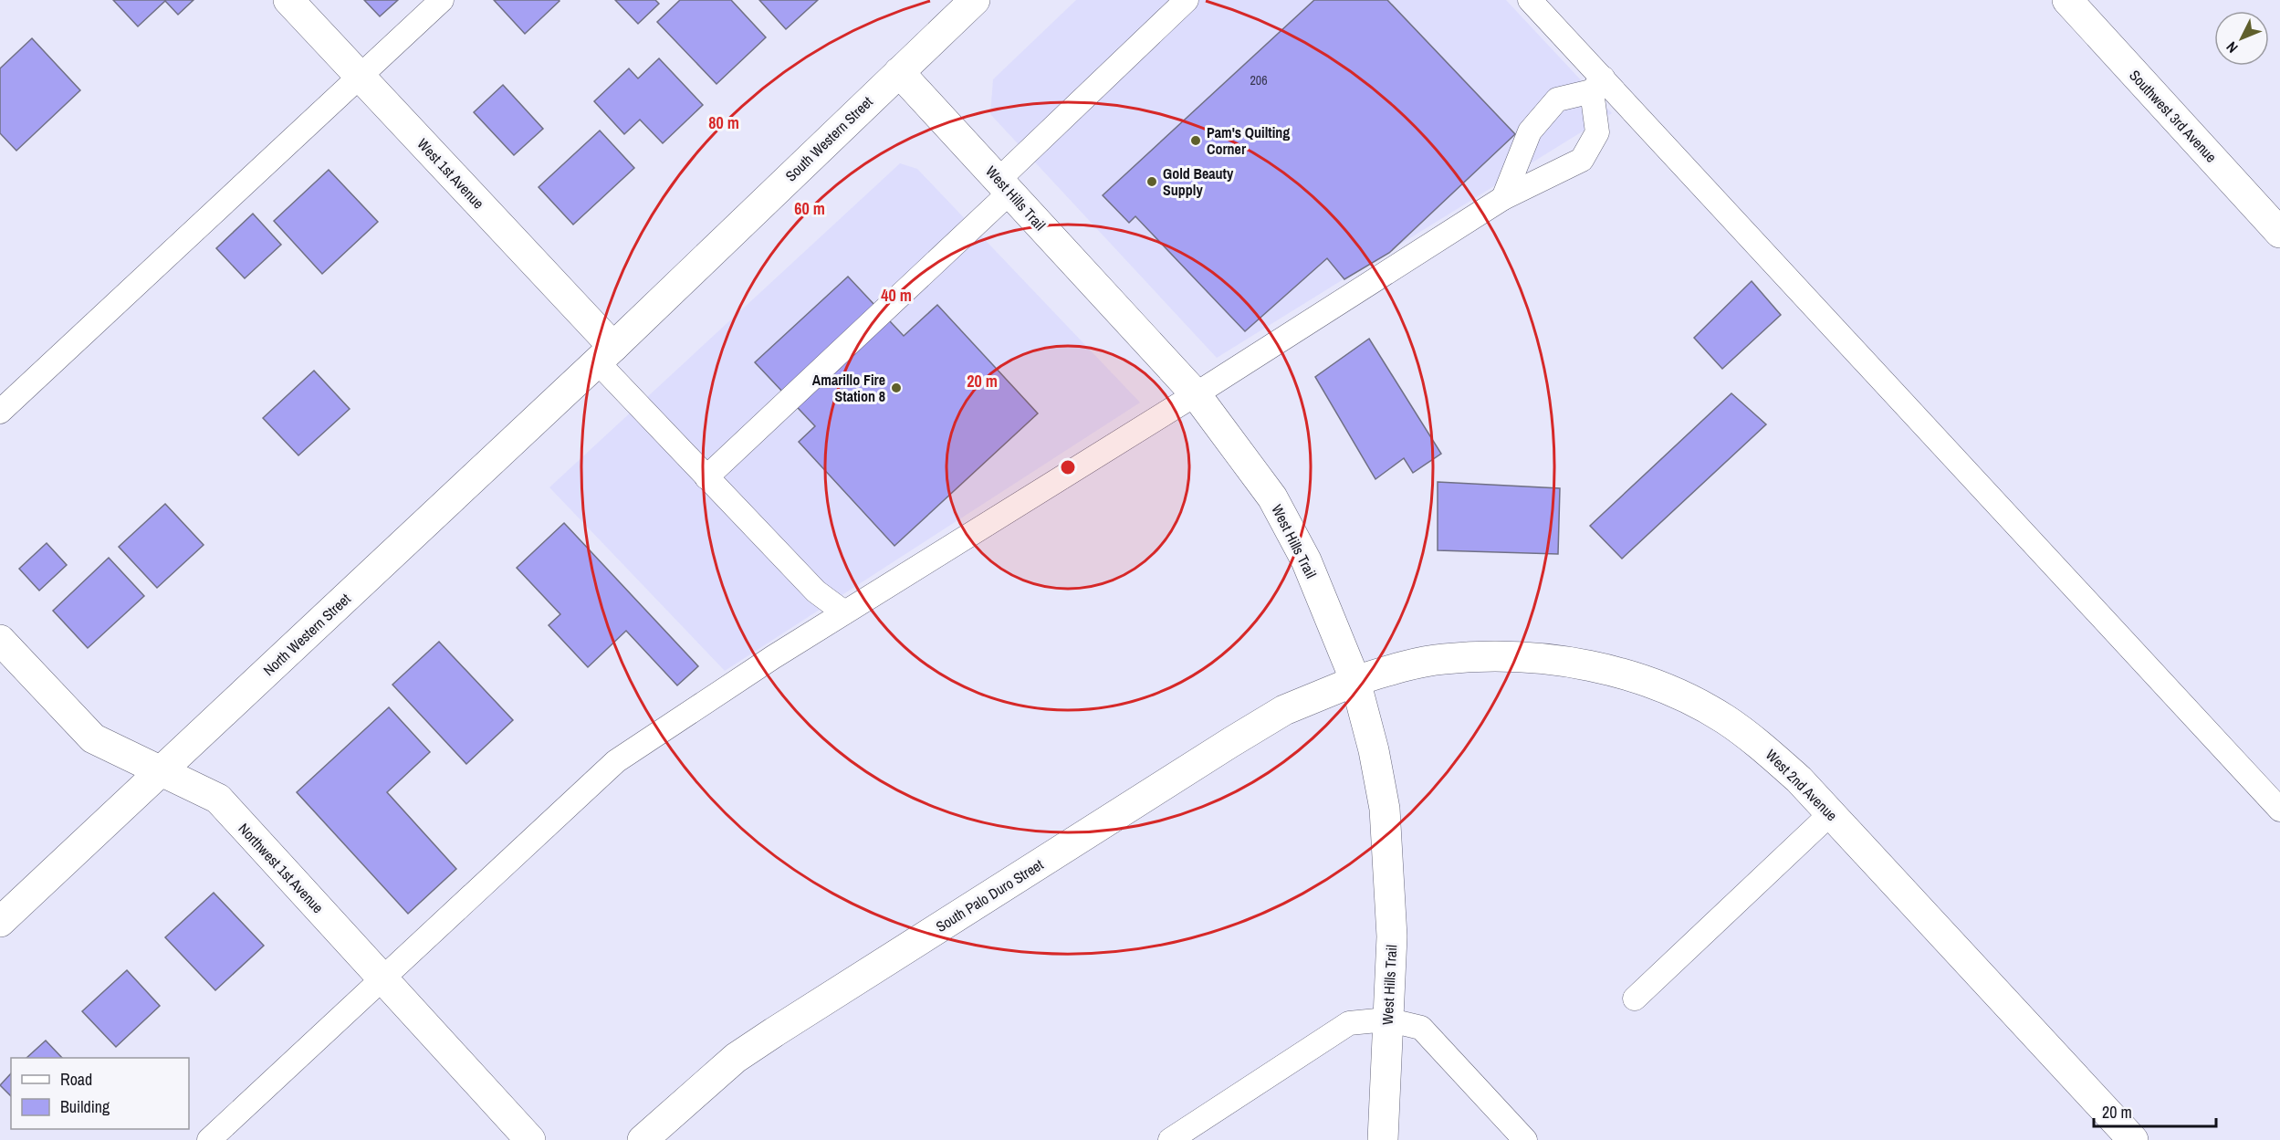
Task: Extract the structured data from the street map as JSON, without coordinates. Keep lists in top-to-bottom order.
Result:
{
  "streets": {
    "street": [
      "Southwest 3rd Avenue",
      "South Western Street",
      "West 1st Avenue",
      "West Hills Trail",
      "North Western Street",
      "West 2nd Avenue",
      "Northwest 1st Avenue",
      "South Palo Duro Street"
    ]
  },
  "crossings": [
    ["South Western Street", "West 1st Avenue"],
    ["South Western Street", "West Hills Trail"],
    ["South Western Street", "North Western Street"],
    ["West 1st Avenue", "North Western Street"],
    ["West Hills Trail", "West 2nd Avenue"],
    ["West Hills Trail", "South Palo Duro Street"],
    ["North Western Street", "Northwest 1st Avenue"],
    ["West 2nd Avenue", "South Palo Duro Street"]
  ],
  "places": ["Pam's Quilting Corner", "Gold Beauty Supply", "Amarillo Fire Station 8"],
  "house_numbers": ["206"],
  "legend": ["Road", "Building"],
  "scale_bar": "20 m",
  "north": "bottom left",
  "rings": [
    "80 m",
    "60 m",
    "40 m",
    "20 m"
  ]
}
